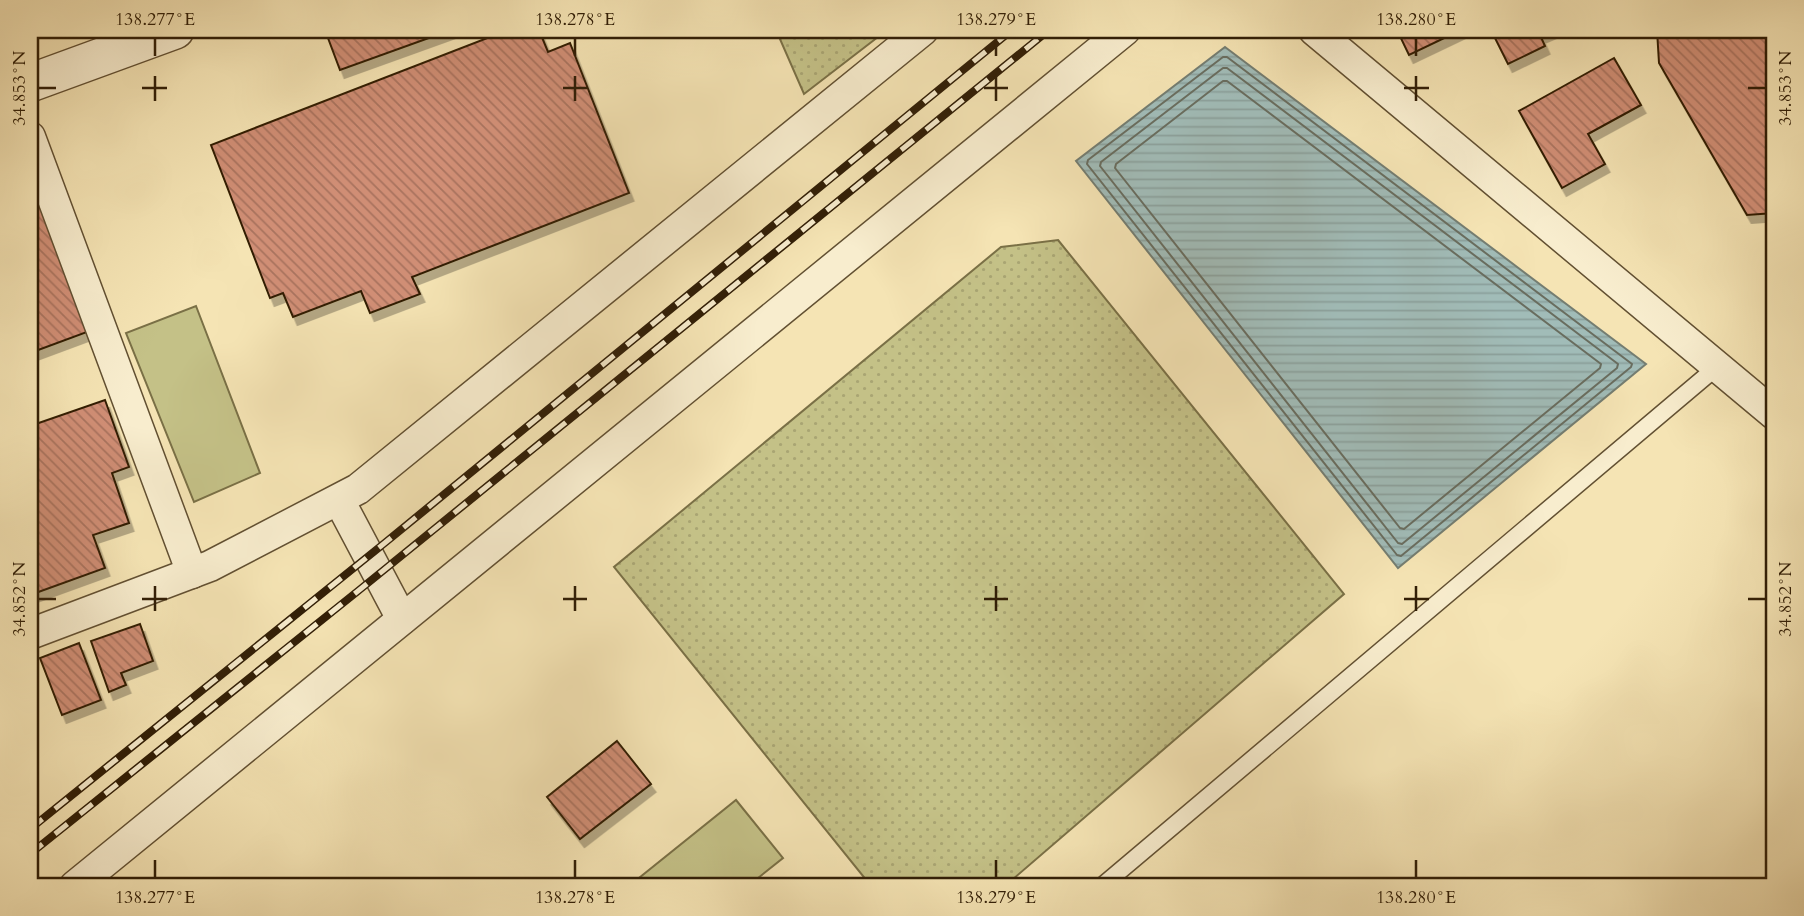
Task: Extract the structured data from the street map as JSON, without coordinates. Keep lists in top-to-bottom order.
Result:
{
  "coordinates": [
    "138.277°E",
    "138.278°E",
    "138.279°E",
    "138.280°E",
    "34.853°N",
    "34.852°N"
  ]
}
